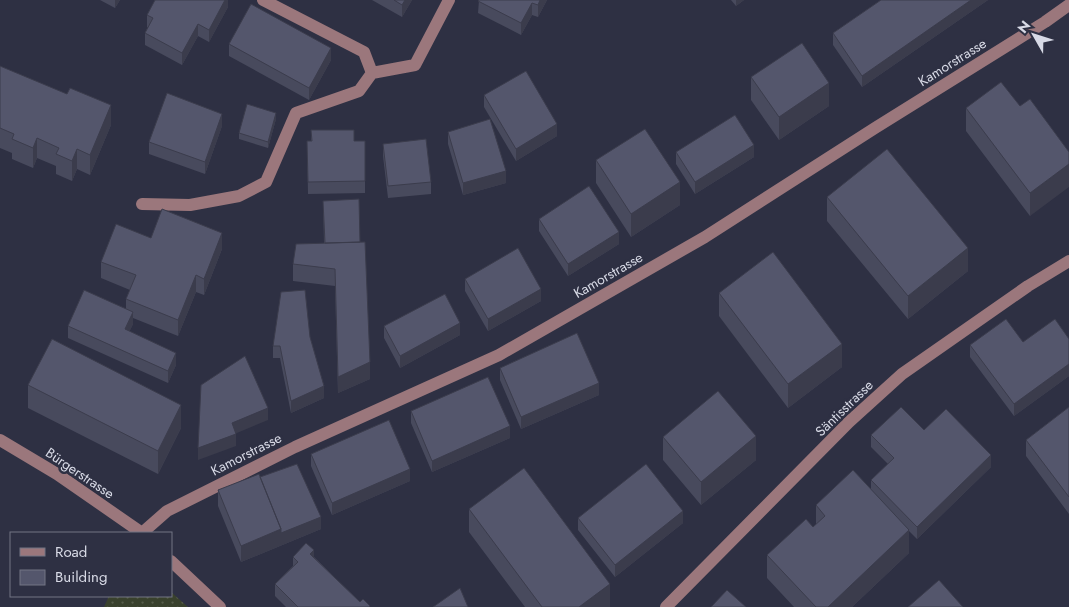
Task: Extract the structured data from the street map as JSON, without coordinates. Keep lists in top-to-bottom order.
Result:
{
  "streets": {
    "street": ["Kamorstrasse", "Säntisstrasse", "Bürgerstrasse"]
  },
  "legend": ["Road", "Building"],
  "north": "top left"
}
